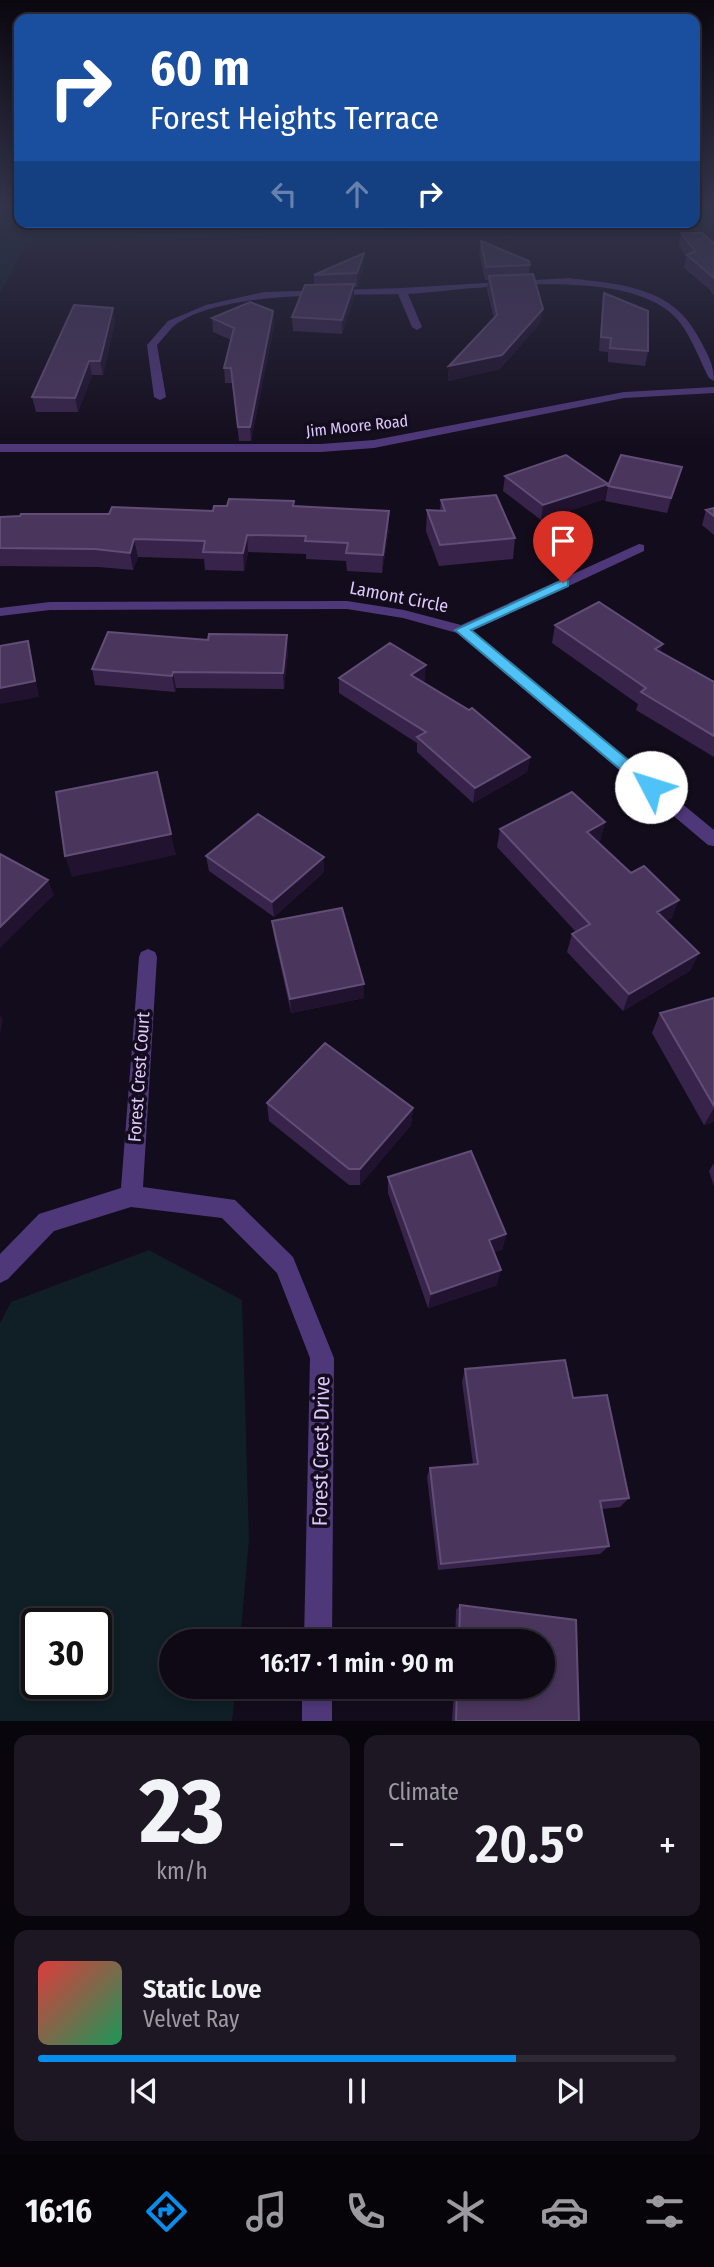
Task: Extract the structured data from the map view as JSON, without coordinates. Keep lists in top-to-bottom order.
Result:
{
  "streets": {
    "street": [
      "Jim Moore Road",
      "Lamont Circle",
      "Forest Crest Court",
      "Forest Crest Drive"
    ]
  },
  "crossings": [
    ["Forest Crest Court", "Forest Crest Drive"]
  ],
  "page": {
    "turn": ["60 m", "Forest Heights Terrace"],
    "limit": "30",
    "trip": "16:17 · 1 min · 90 m",
    "tile": [
      ["23", "km/h"],
      "Climate"
    ],
    "heat": ["−", "20.5°", "+"],
    "song": ["Static Love", "Velvet Ray"],
    "tabs": "16:16"
  }
}
